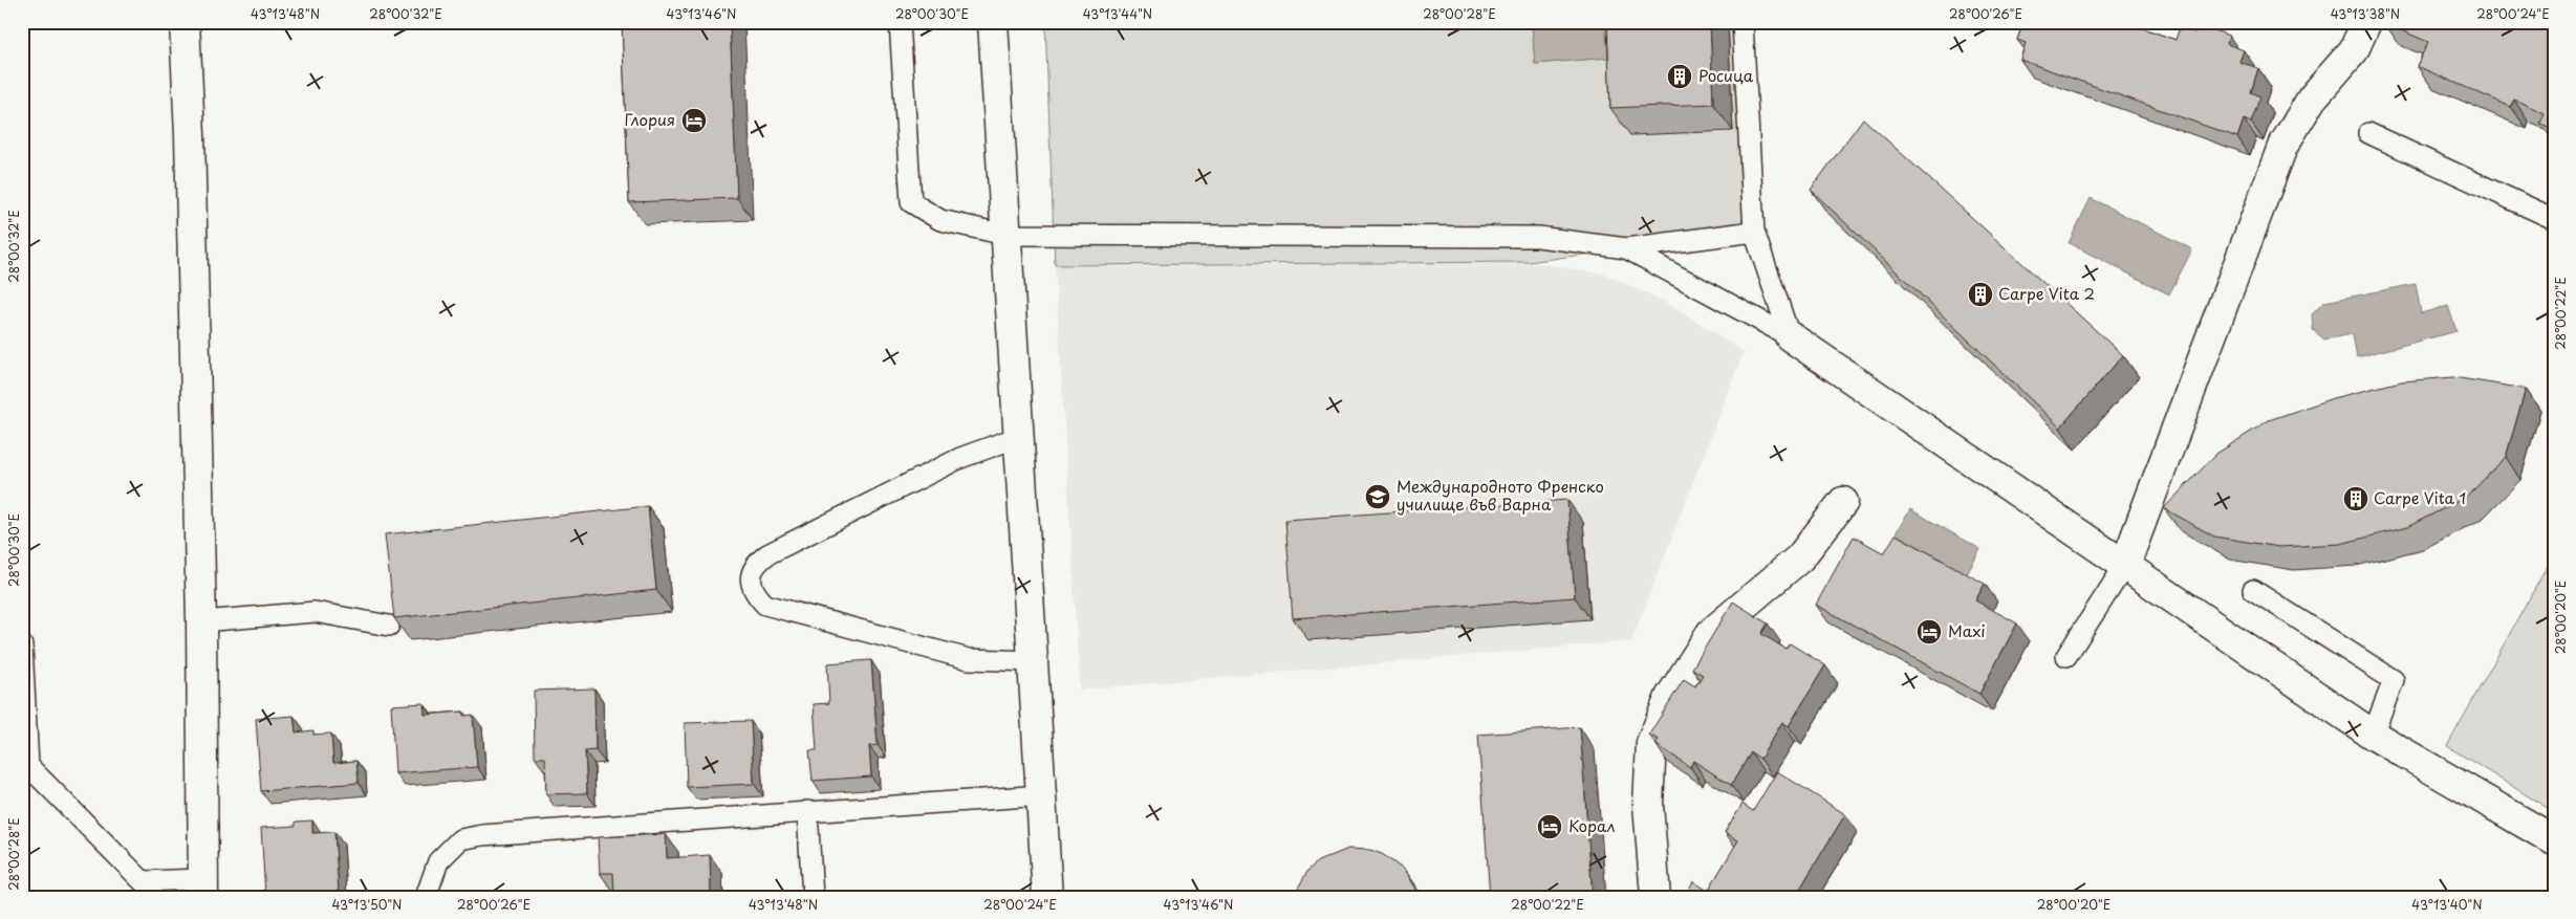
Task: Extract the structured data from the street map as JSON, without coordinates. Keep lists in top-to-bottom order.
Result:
{
  "places": {
    "building": ["Росица", "Carpe Vita 2", "Carpe Vita 1"],
    "hotel": ["Глория", "Maxi", "Корал"],
    "school or university": ["Международното Френско училище във Варна"]
  },
  "coordinates": [
    "43°13'48\"N",
    "28°00'32\"E",
    "43°13'46\"N",
    "28°00'30\"E",
    "43°13'44\"N",
    "28°00'28\"E",
    "28°00'26\"E",
    "43°13'38\"N",
    "28°00'24\"E",
    "28°00'22\"E",
    "28°00'20\"E",
    "43°13'50\"N",
    "43°13'40\"N"
  ]
}
